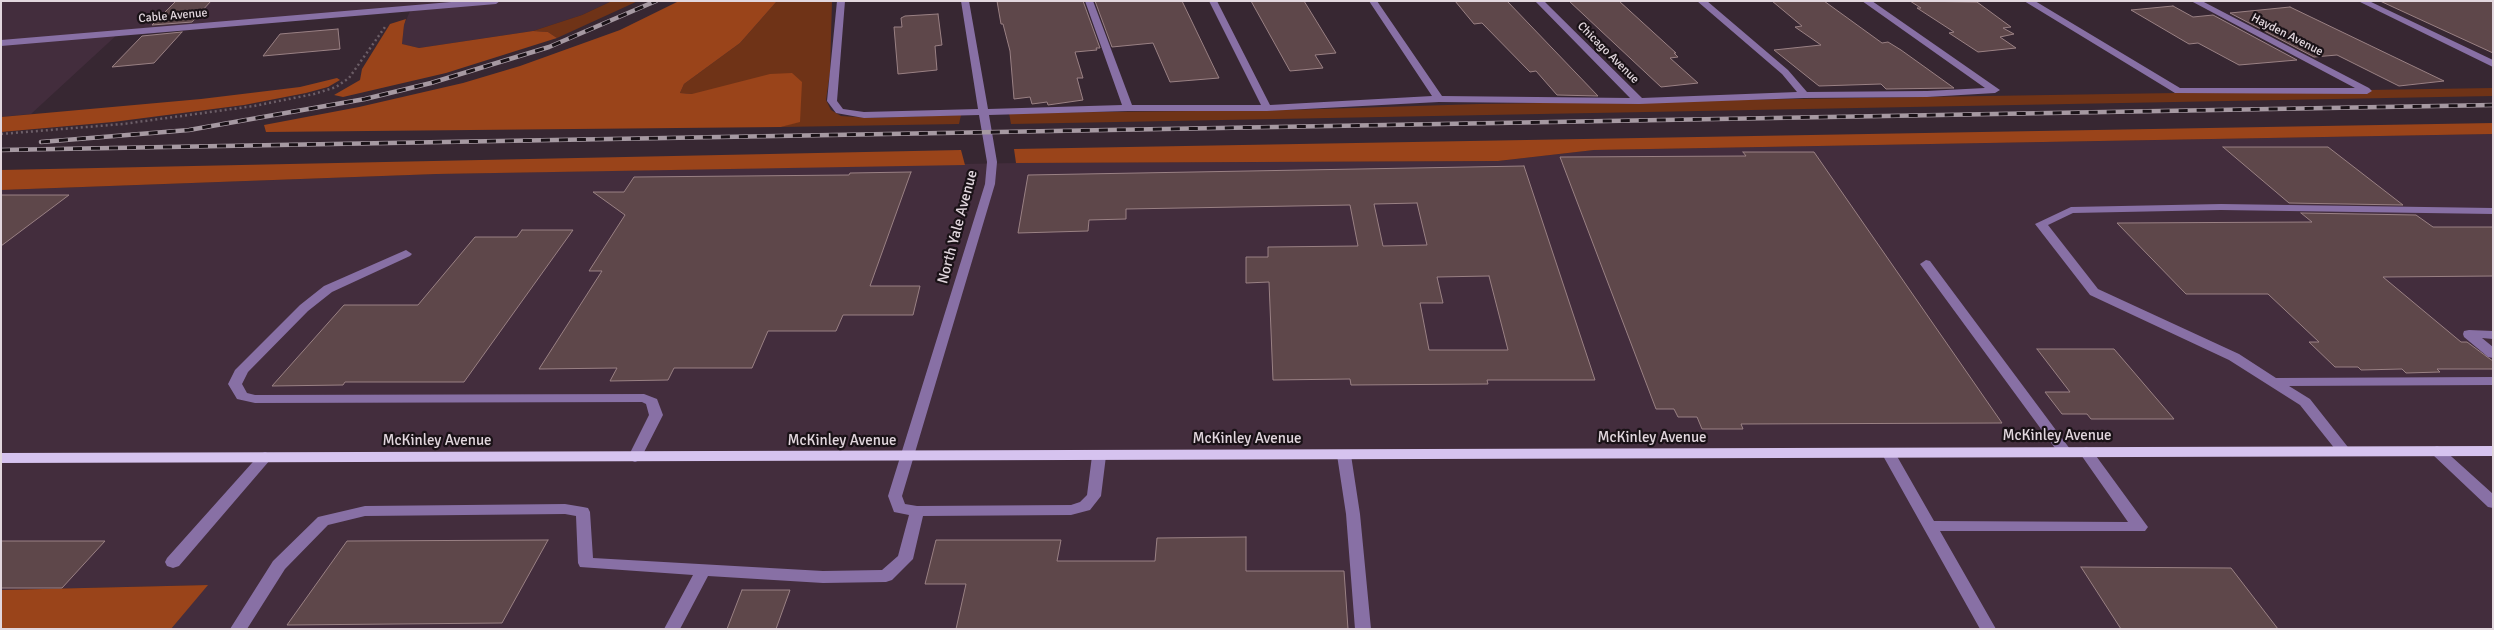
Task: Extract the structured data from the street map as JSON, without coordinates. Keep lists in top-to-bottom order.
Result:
{
  "streets": {
    "main road": ["McKinley Avenue"],
    "street": [
      "Cable Avenue",
      "Hayden Avenue",
      "Chicago Avenue",
      "North Yale Avenue"
    ]
  },
  "crossings": [
    ["North Yale Avenue", "McKinley Avenue"]
  ]
}
